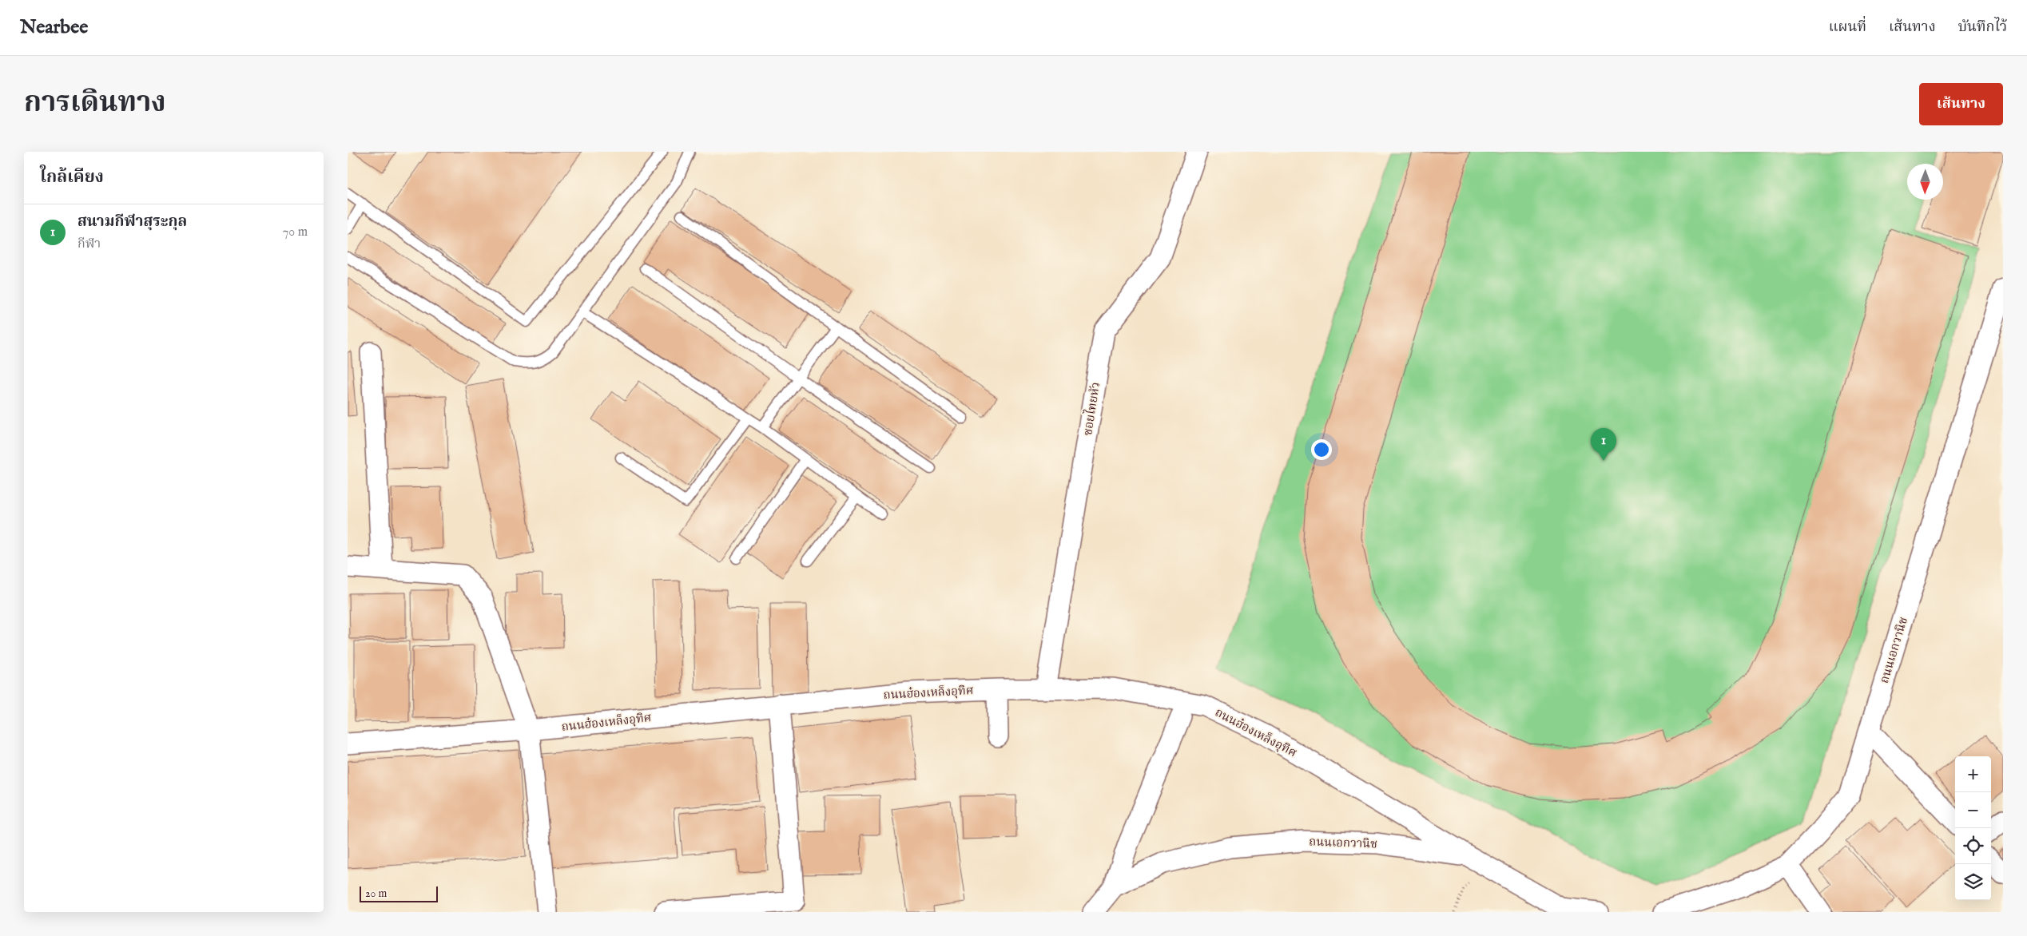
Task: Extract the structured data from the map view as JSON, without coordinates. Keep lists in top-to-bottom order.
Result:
{
  "streets": {
    "street": ["ซอยไทยหัว", "ถนนเอกวานิช", "ถนนฮ๋องเหล็งอุทิศ"]
  },
  "crossings": [
    ["ซอยไทยหัว", "ถนนฮ๋องเหล็งอุทิศ"],
    ["ถนนเอกวานิช", "ถนนฮ๋องเหล็งอุทิศ"]
  ],
  "scale_bar": "20 m",
  "north": "bottom",
  "page": {
    "header": "Nearbee",
    "nav": ["แผนที่", "เส้นทาง", "บันทึกไว้"],
    "title": "การเดินทาง",
    "buttons": "เส้นทาง",
    "heading": "ใกล้เคียง",
    "list": [
      {
        "mark": "1",
        "name": "สนามกีฬาสุระกุล",
        "note": "กีฬา",
        "value": "70 m"
      }
    ],
    "pins": "1",
    "map_buttons": ["+", "−"],
    "scale": "20 m"
  }
}
